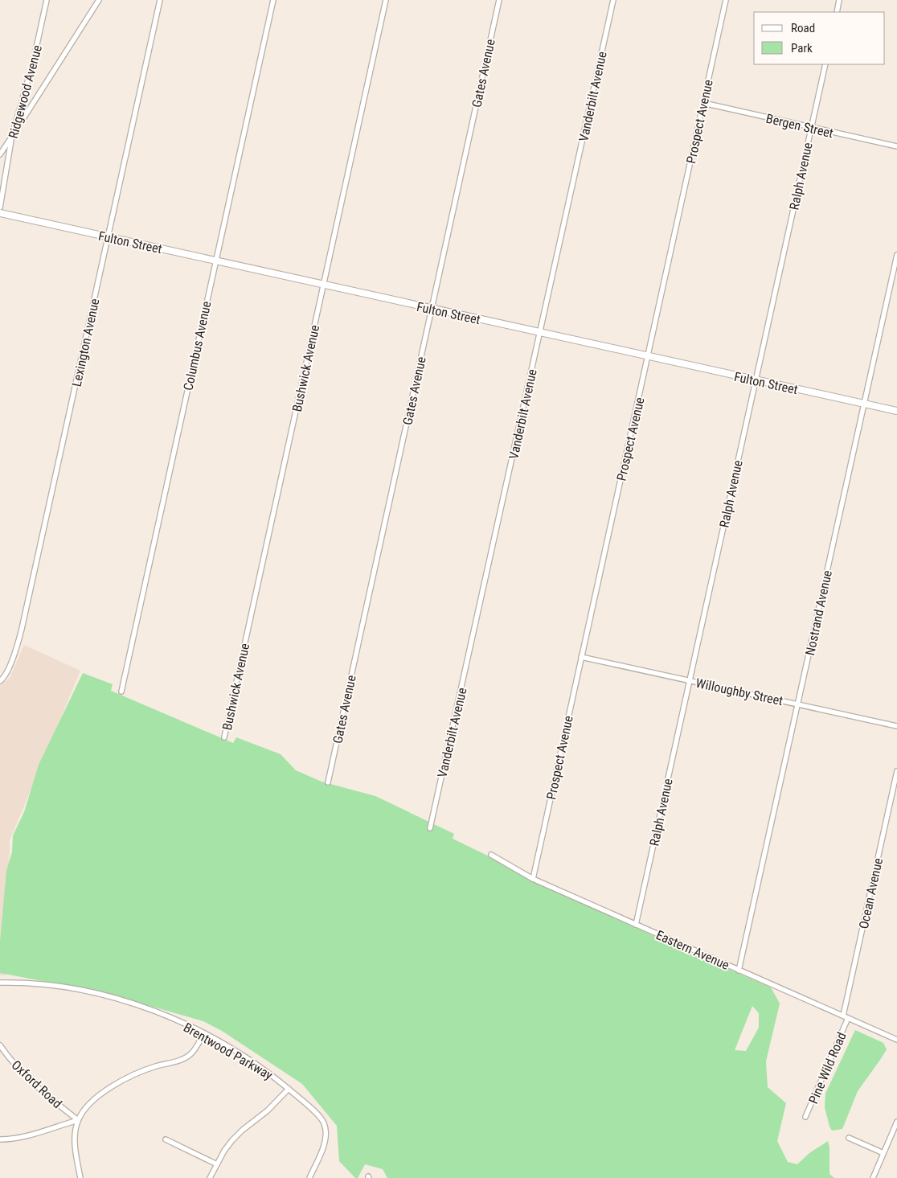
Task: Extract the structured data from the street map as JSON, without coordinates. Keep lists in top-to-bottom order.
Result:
{
  "streets": {
    "street": [
      "Gates Avenue",
      "Ridgewood Avenue",
      "Vanderbilt Avenue",
      "Prospect Avenue",
      "Bergen Street",
      "Ralph Avenue",
      "Fulton Street",
      "Lexington Avenue",
      "Columbus Avenue",
      "Bushwick Avenue",
      "Nostrand Avenue",
      "Willoughby Street",
      "Ocean Avenue",
      "Eastern Avenue",
      "Brentwood Parkway",
      "Pine Wild Road",
      "Oxford Road"
    ]
  },
  "crossings": [
    ["Gates Avenue", "Fulton Street"],
    ["Vanderbilt Avenue", "Fulton Street"],
    ["Prospect Avenue", "Bergen Street"],
    ["Prospect Avenue", "Fulton Street"],
    ["Prospect Avenue", "Willoughby Street"],
    ["Prospect Avenue", "Eastern Avenue"],
    ["Bergen Street", "Ralph Avenue"],
    ["Ralph Avenue", "Fulton Street"],
    ["Ralph Avenue", "Willoughby Street"],
    ["Ralph Avenue", "Eastern Avenue"],
    ["Fulton Street", "Lexington Avenue"],
    ["Fulton Street", "Columbus Avenue"],
    ["Fulton Street", "Bushwick Avenue"],
    ["Fulton Street", "Nostrand Avenue"],
    ["Nostrand Avenue", "Willoughby Street"],
    ["Nostrand Avenue", "Eastern Avenue"],
    ["Ocean Avenue", "Eastern Avenue"],
    ["Ocean Avenue", "Pine Wild Road"],
    ["Eastern Avenue", "Pine Wild Road"]
  ],
  "legend": ["Road", "Park"]
}
